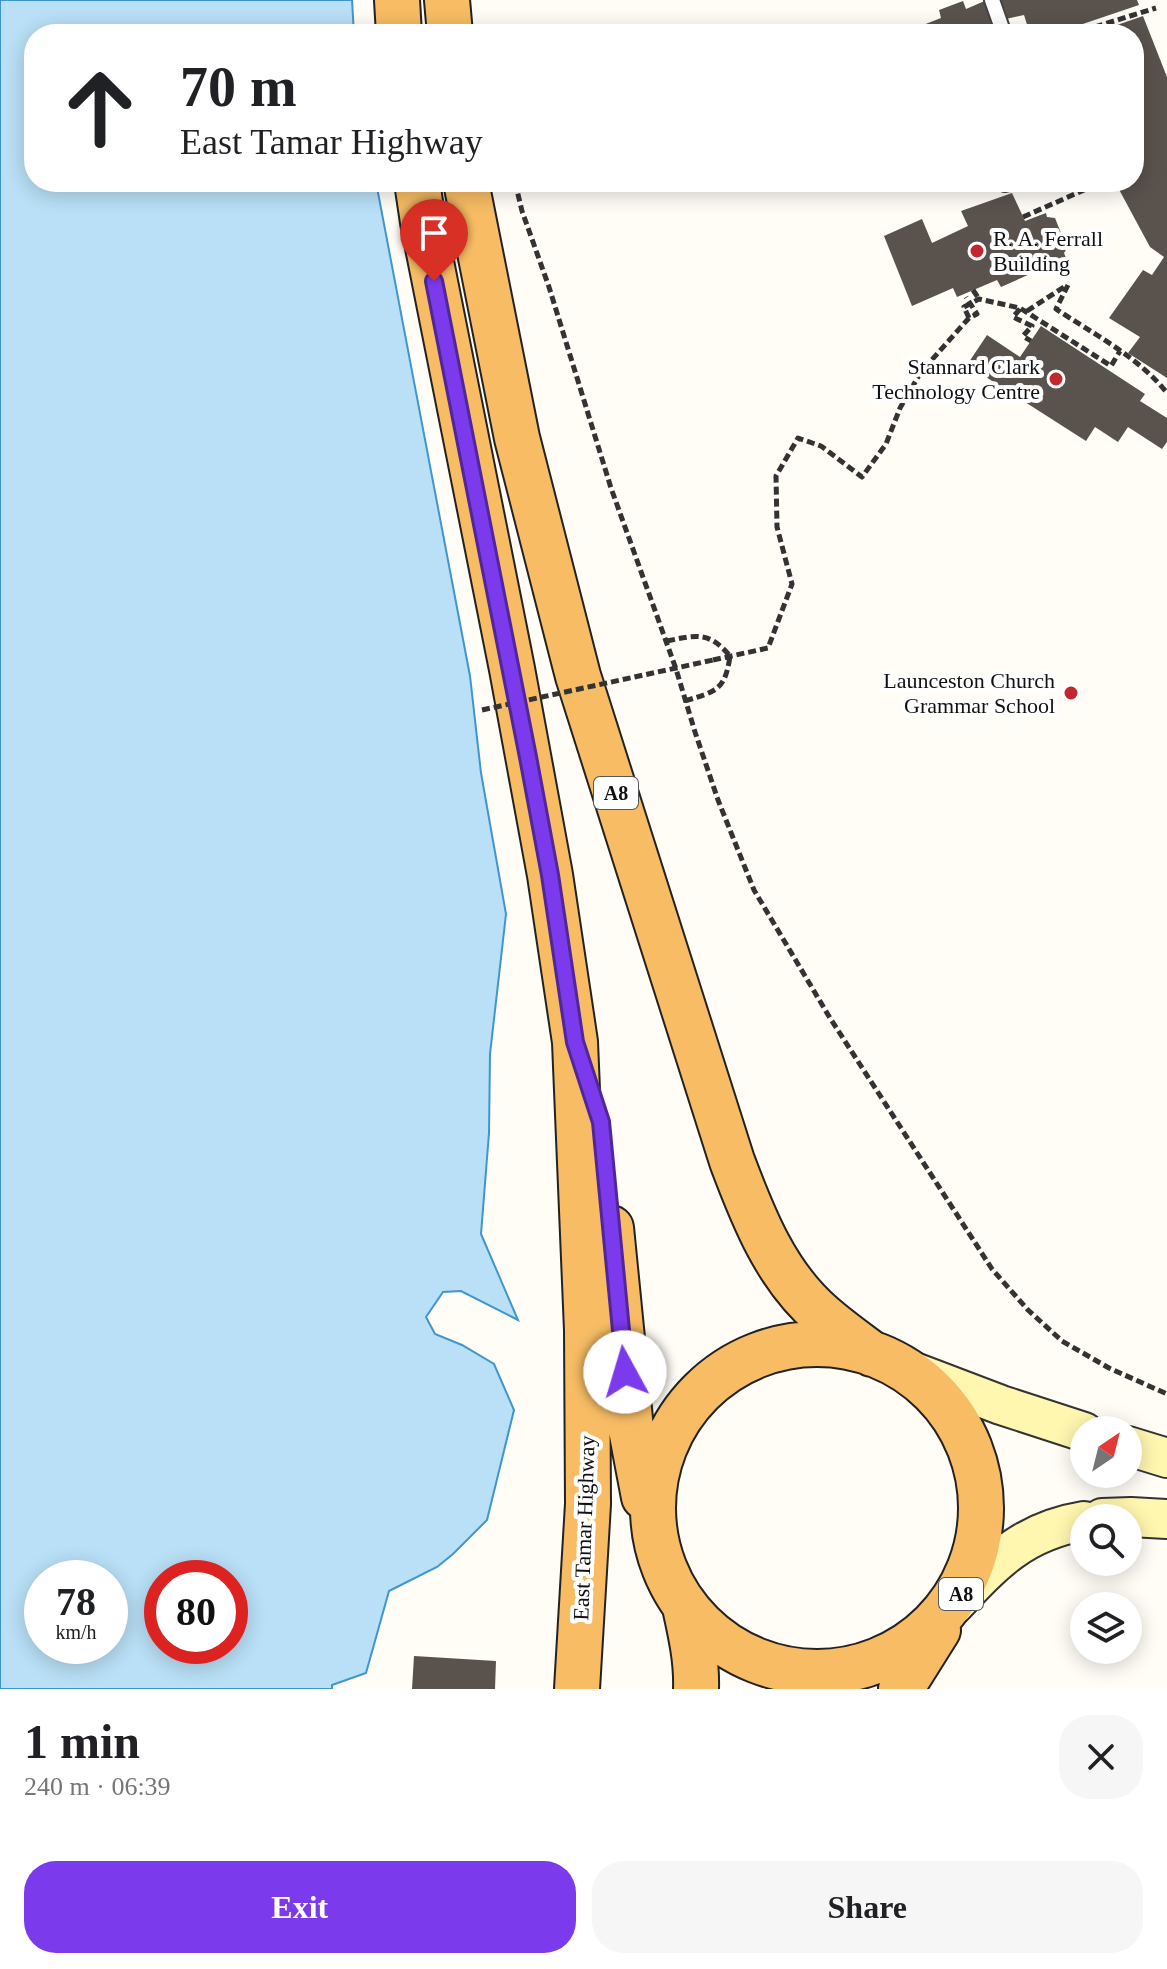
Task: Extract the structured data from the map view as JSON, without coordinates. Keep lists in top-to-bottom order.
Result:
{
  "streets": {
    "highway": ["A8", "East Tamar Highway"]
  },
  "crossings": [
    ["A8", "East Tamar Highway"]
  ],
  "places": ["R. A. Ferrall Building", "Stannard Clark Technology Centre", "Launceston Church Grammar School"],
  "north": "top right",
  "page": {
    "turn": ["70 m", "East Tamar Highway"],
    "speed": "78 km/h",
    "limit": "80",
    "heading": ["1 min", "240 m · 06:39"],
    "buttons": ["Exit", "Share"]
  }
}
